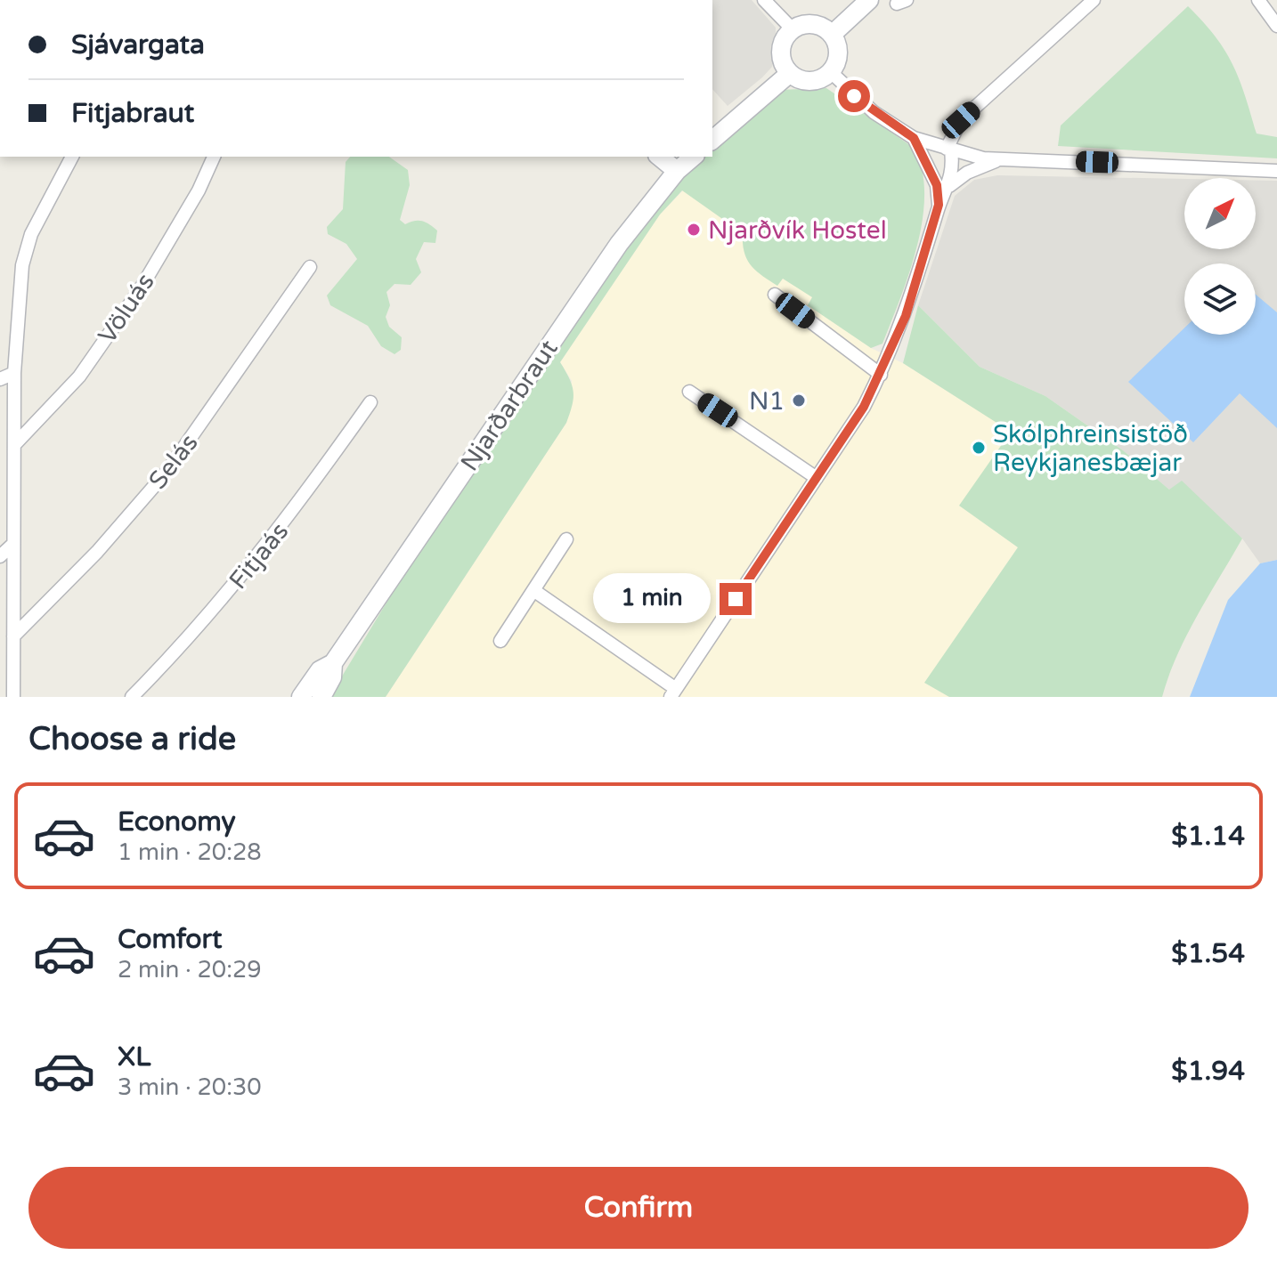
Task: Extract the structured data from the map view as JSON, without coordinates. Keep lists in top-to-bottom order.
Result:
{
  "streets": {
    "main road": ["Njarðarbraut"],
    "street": ["Völuás", "Selás", "Fitjaás"]
  },
  "places": ["Njarðvík Hostel", "N1", "Skólphreinsistöð Reykjanesbæjar"],
  "north": "top right",
  "page": {
    "banner": ["Sjávargata", "Fitjabraut"],
    "bubble": "1 min",
    "heading": "Choose a ride",
    "list": [
      {
        "name": "Economy",
        "note": "1 min · 20:28",
        "value": "$1.14"
      },
      {
        "name": "Comfort",
        "note": "2 min · 20:29",
        "value": "$1.54"
      },
      {
        "name": "XL",
        "note": "3 min · 20:30",
        "value": "$1.94"
      }
    ],
    "buttons": "Confirm"
  }
}
